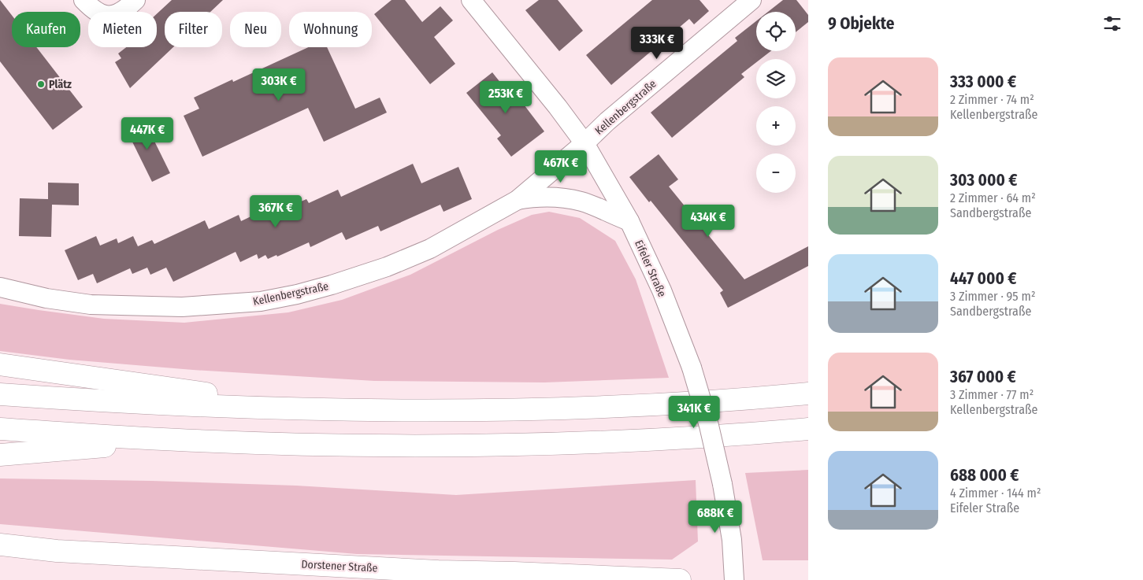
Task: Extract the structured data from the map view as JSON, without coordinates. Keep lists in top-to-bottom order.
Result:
{
  "streets": {
    "main road": ["Dorstener Straße"],
    "street": ["Kellenbergstraße", "Eifeler Straße"]
  },
  "crossings": [
    ["Kellenbergstraße", "Eifeler Straße"]
  ],
  "places": ["Plätz"],
  "page": {
    "heading": "9 Objekte",
    "map_buttons": ["+", "−"],
    "chip": [
      "Kaufen",
      "Mieten",
      "Filter",
      "Neu",
      "Wohnung"
    ],
    "price": [
      "333K €",
      "303K €",
      "253K €",
      "447K €",
      "467K €",
      "367K €",
      "434K €",
      "341K €",
      "688K €"
    ],
    "list": [
      {
        "name": "333 000 €",
        "note": "2 Zimmer · 74 m² · Kellenbergstraße"
      },
      {
        "name": "303 000 €",
        "note": "2 Zimmer · 64 m² · Sandbergstraße"
      },
      {
        "name": "447 000 €",
        "note": "3 Zimmer · 95 m² · Sandbergstraße"
      },
      {
        "name": "367 000 €",
        "note": "3 Zimmer · 77 m² · Kellenbergstraße"
      },
      {
        "name": "688 000 €",
        "note": "4 Zimmer · 144 m² · Eifeler Straße"
      }
    ]
  }
}
